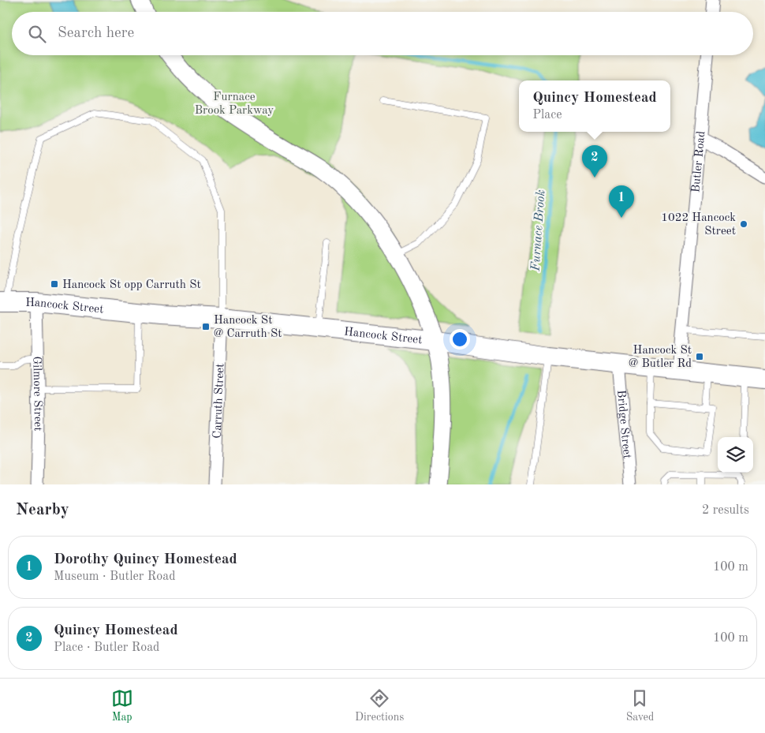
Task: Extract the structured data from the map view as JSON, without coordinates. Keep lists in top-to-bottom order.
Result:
{
  "streets": {
    "main road": ["Hancock Street"],
    "street": [
      "Butler Road",
      "Gilmore Street",
      "Carruth Street",
      "Bridge Street"
    ]
  },
  "crossings": [
    ["Butler Road", "Hancock Street"],
    ["Hancock Street", "Gilmore Street"],
    ["Hancock Street", "Carruth Street"],
    ["Hancock Street", "Bridge Street"]
  ],
  "water": ["Furnace Brook"],
  "parks": ["Furnace Brook Parkway"],
  "places": {
    "other": ["1022 Hancock Street"],
    "transit": ["Hancock St opp Carruth St", "Hancock St @ Carruth St", "Hancock St @ Butler Rd"]
  },
  "page": {
    "search": "Search here",
    "popup": ["Quincy Homestead", "Place"],
    "pins": ["2", "1"],
    "heading": ["Nearby", "2 results"],
    "list": [
      {
        "mark": "1",
        "name": "Dorothy Quincy Homestead",
        "note": "Museum · Butler Road",
        "value": "100 m"
      },
      {
        "mark": "2",
        "name": "Quincy Homestead",
        "note": "Place · Butler Road",
        "value": "100 m"
      }
    ],
    "nav": ["Map", "Directions", "Saved"]
  }
}
